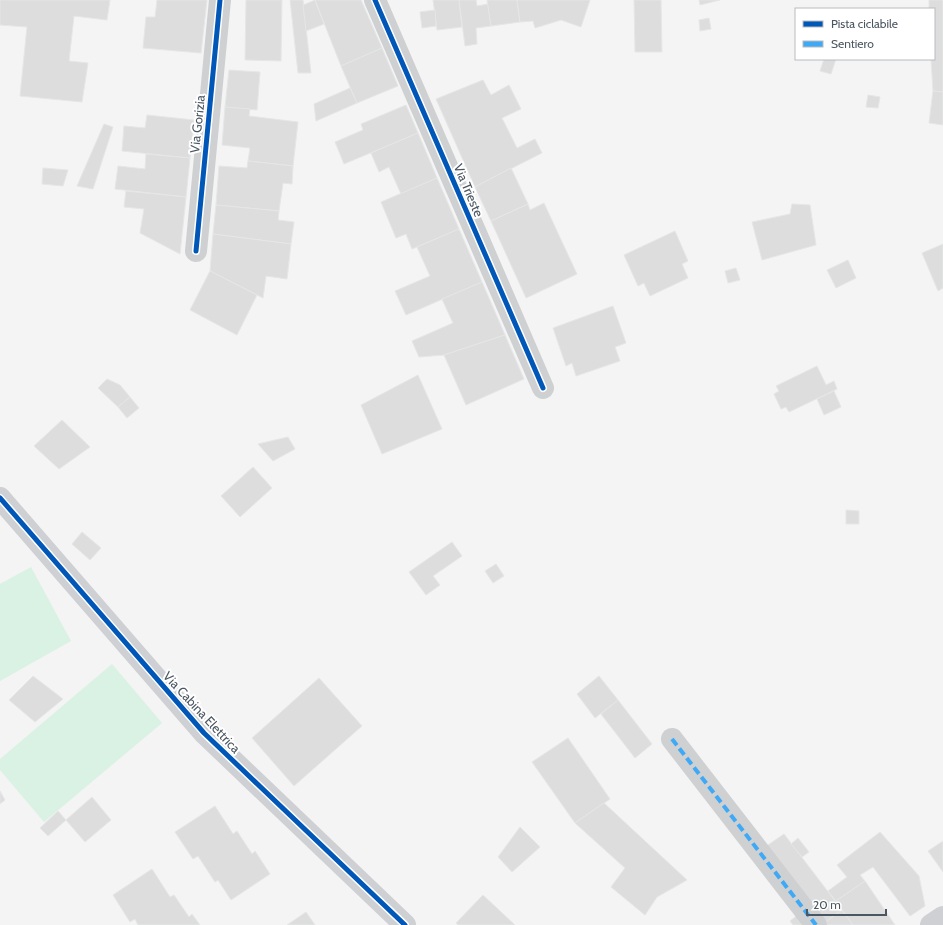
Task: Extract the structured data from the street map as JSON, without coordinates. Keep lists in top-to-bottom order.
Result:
{
  "streets": {
    "street": ["Via Gorizia", "Via Trieste", "Via Cabina Elettrica"]
  },
  "legend": ["Pista ciclabile", "Sentiero"],
  "scale_bar": "20 m"
}
